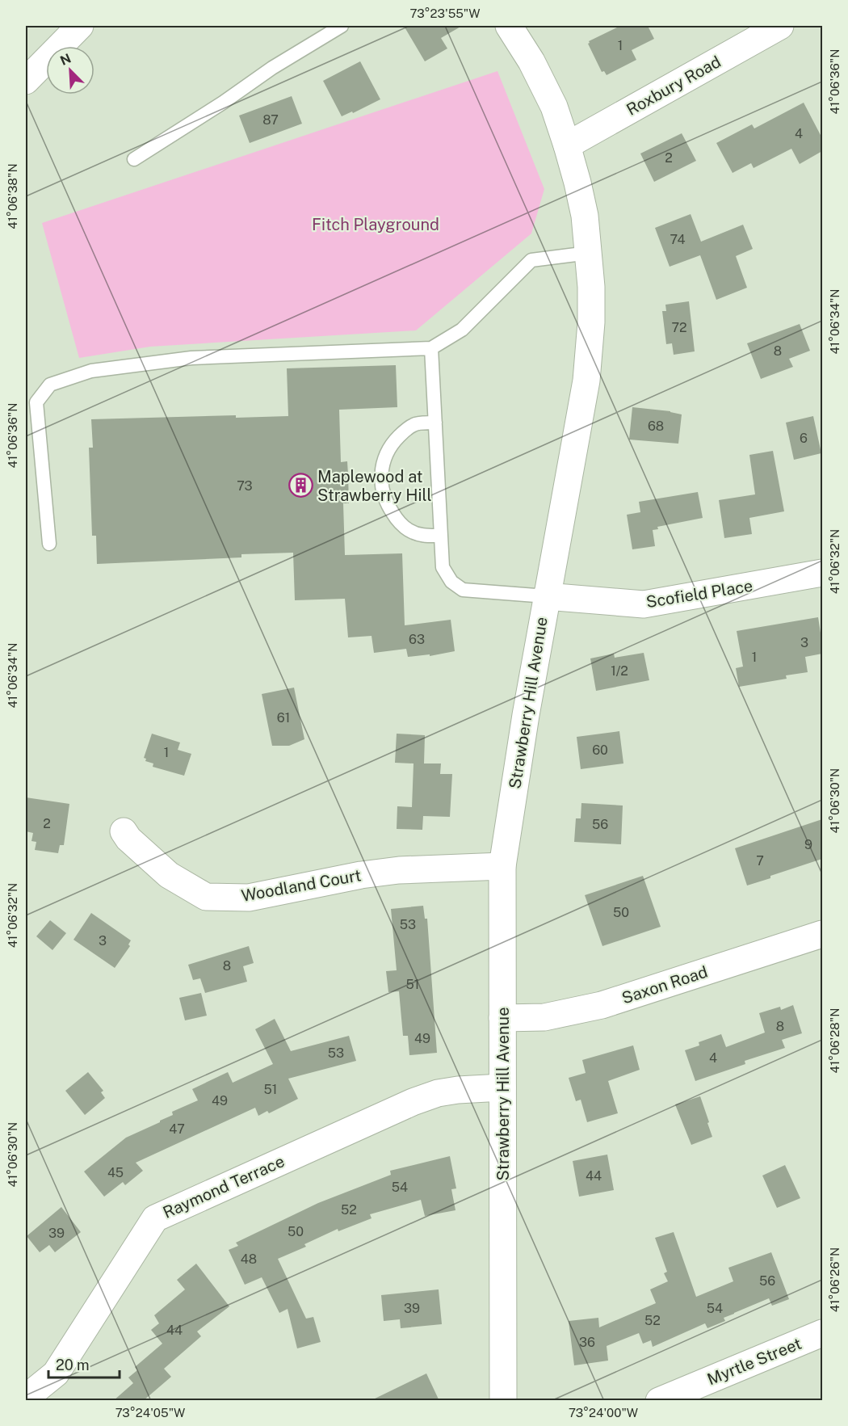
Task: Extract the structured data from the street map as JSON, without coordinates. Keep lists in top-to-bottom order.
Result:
{
  "streets": {
    "main road": [
      "Roxbury Road",
      "Scofield Place",
      "Strawberry Hill Avenue",
      "Woodland Court",
      "Saxon Road",
      "Raymond Terrace",
      "Myrtle Street"
    ]
  },
  "crossings": [
    ["Roxbury Road", "Strawberry Hill Avenue"],
    ["Scofield Place", "Strawberry Hill Avenue"],
    ["Strawberry Hill Avenue", "Woodland Court"],
    ["Strawberry Hill Avenue", "Saxon Road"],
    ["Strawberry Hill Avenue", "Raymond Terrace"]
  ],
  "parks": ["Fitch Playground"],
  "places": {
    "building": ["Maplewood at Strawberry Hill"]
  },
  "house_numbers": [
    "1",
    "87",
    "4",
    "2",
    "74",
    "72",
    "8",
    "68",
    "6",
    "73",
    "63",
    "3",
    "1",
    "1/2",
    "61",
    "60",
    "1",
    "2",
    "56",
    "9",
    "7",
    "50",
    "53",
    "3",
    "8",
    "51",
    "8",
    "49",
    "53",
    "4",
    "51",
    "49",
    "47",
    "45",
    "44",
    "54",
    "52",
    "50",
    "39",
    "48",
    "56",
    "39",
    "54",
    "52",
    "44",
    "36"
  ],
  "scale_bar": "20 m",
  "north": "top left",
  "coordinates": [
    "73°23'55\"W",
    "41°06'36\"N",
    "41°06'38\"N",
    "41°06'34\"N",
    "41°06'32\"N",
    "41°06'30\"N",
    "41°06'28\"N",
    "41°06'26\"N",
    "73°24'05\"W",
    "73°24'00\"W"
  ]
}
